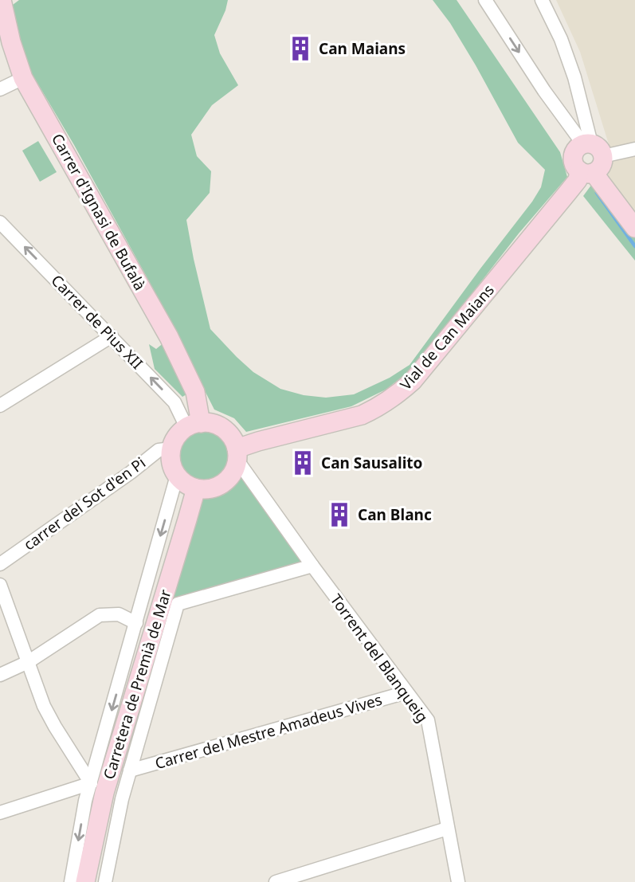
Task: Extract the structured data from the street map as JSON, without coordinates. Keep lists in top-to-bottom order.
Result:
{
  "streets": {
    "street": [
      "Carrer d'Ignasi de Bufalà",
      "Carrer de Pius XII",
      "Vial de Can Maians",
      "carrer del Sot d'en Pi",
      "Torrent del Blanqueig",
      "Carretera de Premià de Mar",
      "Carrer del Mestre Amadeus Vives"
    ]
  },
  "crossings": [
    ["Carrer d'Ignasi de Bufalà", "Carrer de Pius XII"],
    ["Carrer d'Ignasi de Bufalà", "Vial de Can Maians"],
    ["Carrer d'Ignasi de Bufalà", "carrer del Sot d'en Pi"],
    ["Carrer d'Ignasi de Bufalà", "Torrent del Blanqueig"],
    ["Carrer d'Ignasi de Bufalà", "Carretera de Premià de Mar"],
    ["Carrer de Pius XII", "Vial de Can Maians"],
    ["Carrer de Pius XII", "carrer del Sot d'en Pi"],
    ["Carrer de Pius XII", "Torrent del Blanqueig"],
    ["Carrer de Pius XII", "Carretera de Premià de Mar"],
    ["Vial de Can Maians", "carrer del Sot d'en Pi"],
    ["Vial de Can Maians", "Torrent del Blanqueig"],
    ["Vial de Can Maians", "Carretera de Premià de Mar"],
    ["carrer del Sot d'en Pi", "Torrent del Blanqueig"],
    ["carrer del Sot d'en Pi", "Carretera de Premià de Mar"],
    ["Torrent del Blanqueig", "Carretera de Premià de Mar"],
    ["Torrent del Blanqueig", "Carrer del Mestre Amadeus Vives"]
  ],
  "one_way": ["Carrer de Pius XII"],
  "places": {
    "building": ["Can Maians", "Can Sausalito", "Can Blanc"]
  }
}
